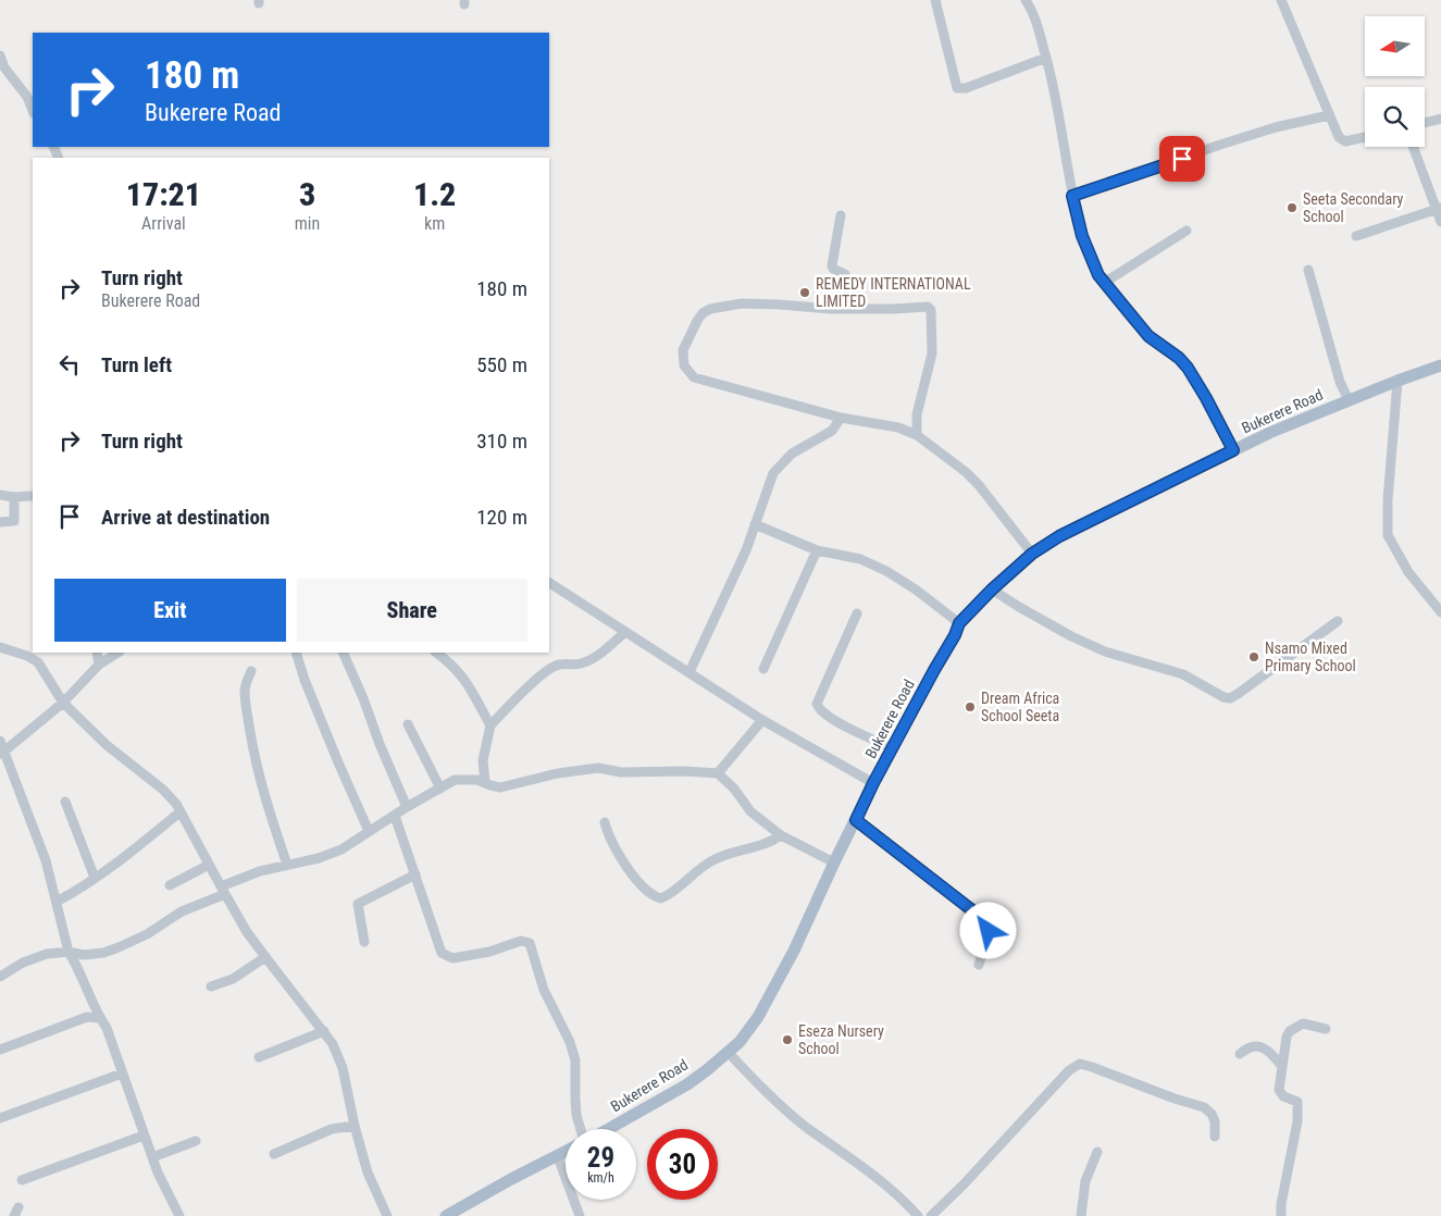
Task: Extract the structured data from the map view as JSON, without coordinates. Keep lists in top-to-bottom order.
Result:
{
  "streets": {
    "main road": ["Bukerere Road"]
  },
  "places": [
    "Seeta Secondary School",
    "REMEDY INTERNATIONAL LIMITED",
    "Nsamo Mixed Primary School",
    "Dream Africa School Seeta",
    "Eseza Nursery School"
  ],
  "north": "left",
  "page": {
    "turn": ["180 m", "Bukerere Road"],
    "eta": [
      "17:21",
      "Arrival",
      "3",
      "min",
      "1.2",
      "km"
    ],
    "list": [
      {
        "name": "Turn right",
        "note": "Bukerere Road",
        "value": "180 m"
      },
      {
        "name": "Turn left",
        "value": "550 m"
      },
      {
        "name": "Turn right",
        "value": "310 m"
      },
      {
        "name": "Arrive at destination",
        "value": "120 m"
      }
    ],
    "buttons": ["Exit", "Share"],
    "speed": "29 km/h",
    "limit": "30"
  }
}
